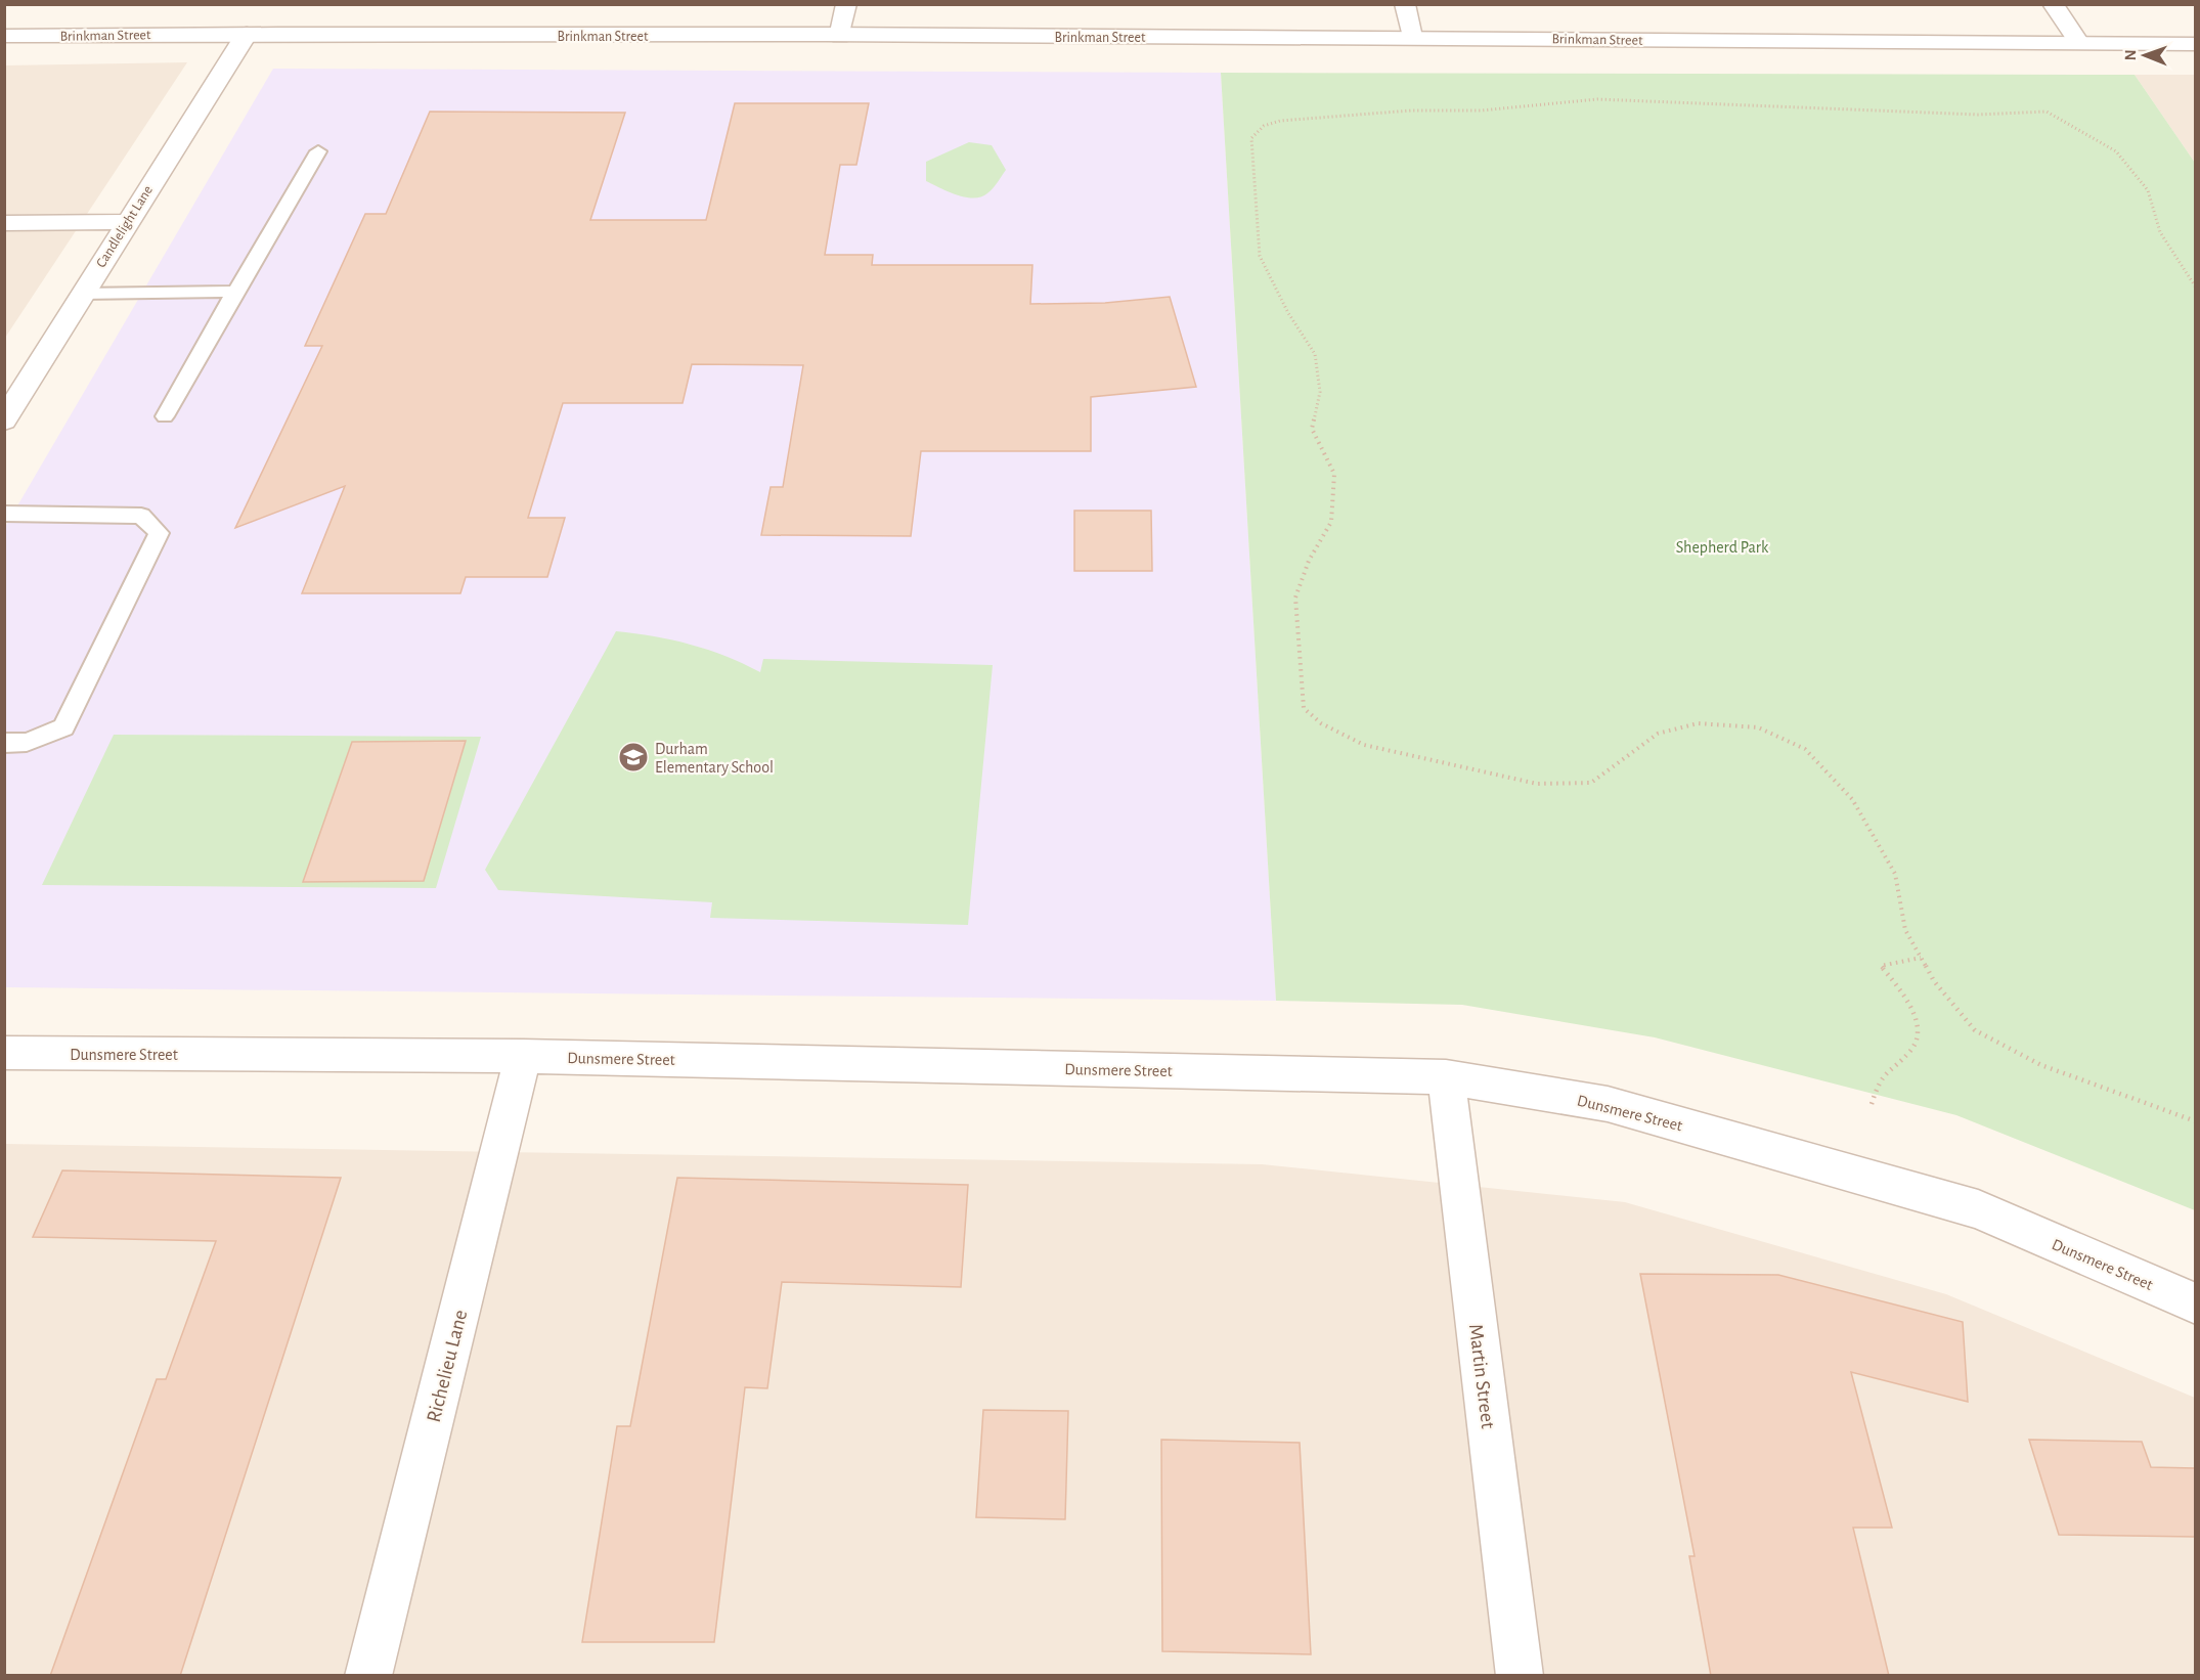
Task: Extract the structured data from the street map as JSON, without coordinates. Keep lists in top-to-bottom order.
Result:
{
  "streets": {
    "street": [
      "Brinkman Street",
      "Candlelight Lane",
      "Dunsmere Street",
      "Richelieu Lane",
      "Martin Street"
    ]
  },
  "crossings": [
    ["Brinkman Street", "Candlelight Lane"],
    ["Dunsmere Street", "Richelieu Lane"],
    ["Dunsmere Street", "Martin Street"]
  ],
  "parks": ["Shepherd Park"],
  "places": {
    "school or university": ["Durham Elementary School"]
  },
  "north": "left"
}
